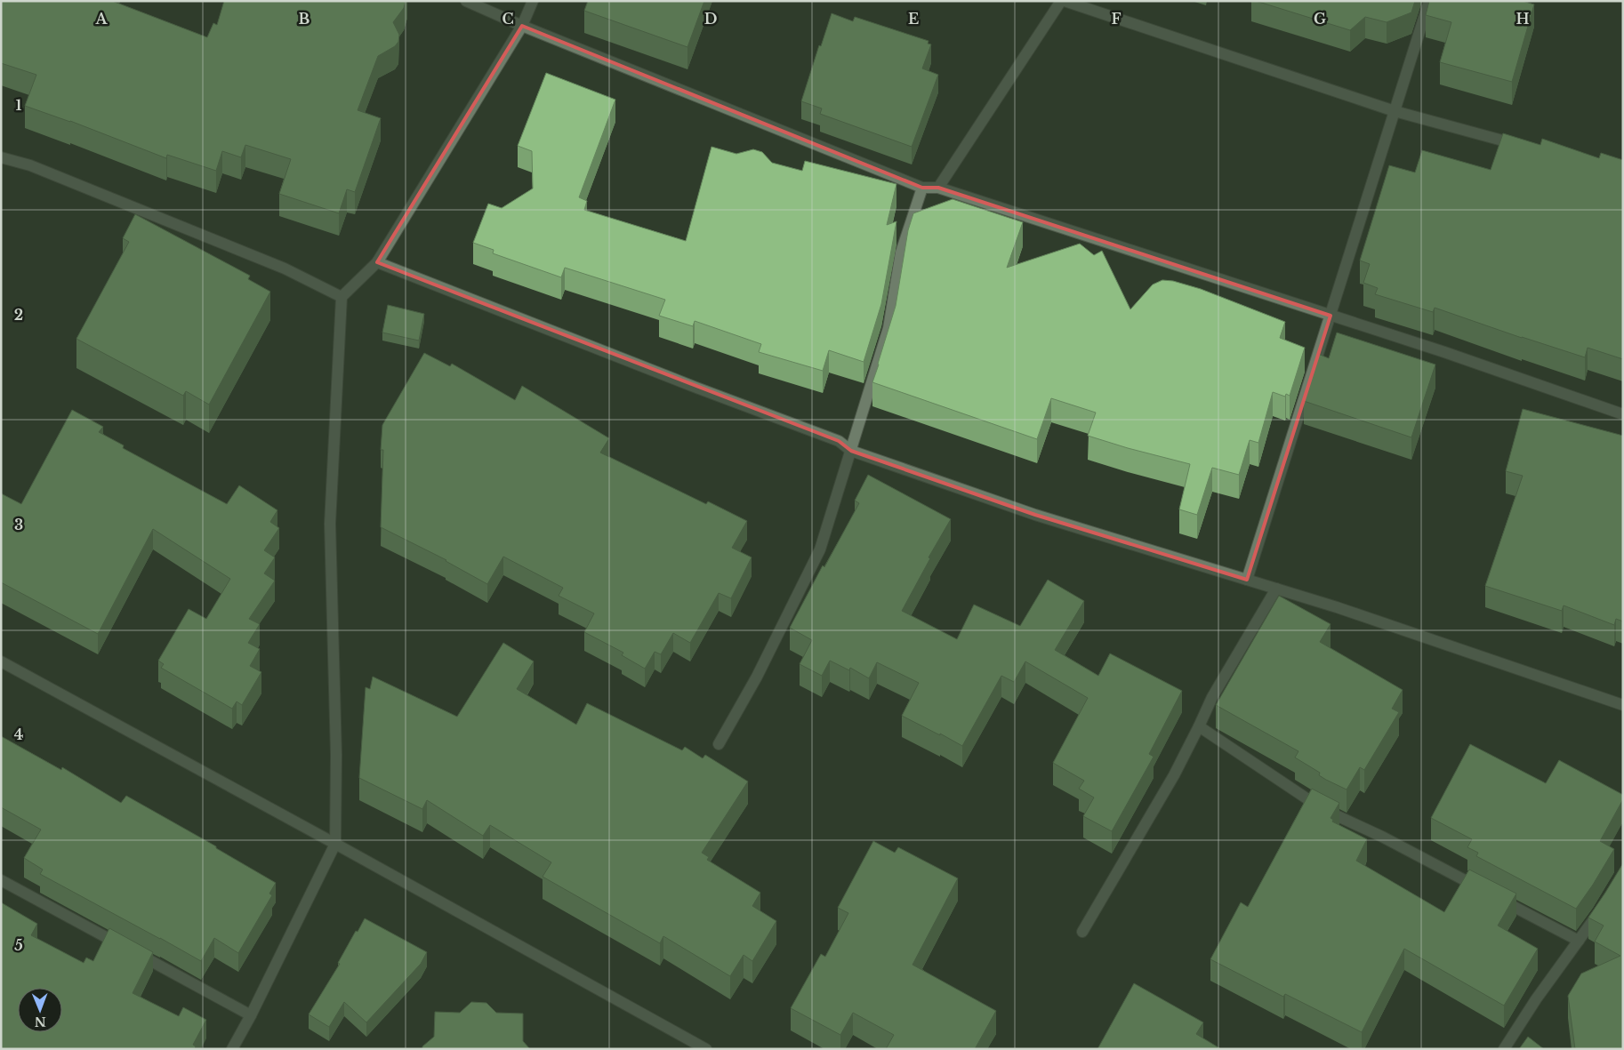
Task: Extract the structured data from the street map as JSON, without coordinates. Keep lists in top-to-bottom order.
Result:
{
  "north": "bottom",
  "grid": {
    "columns": [
      "A",
      "B",
      "C",
      "D",
      "E",
      "F",
      "G",
      "H"
    ],
    "rows": [
      "1",
      "2",
      "3",
      "4",
      "5"
    ]
  }
}
